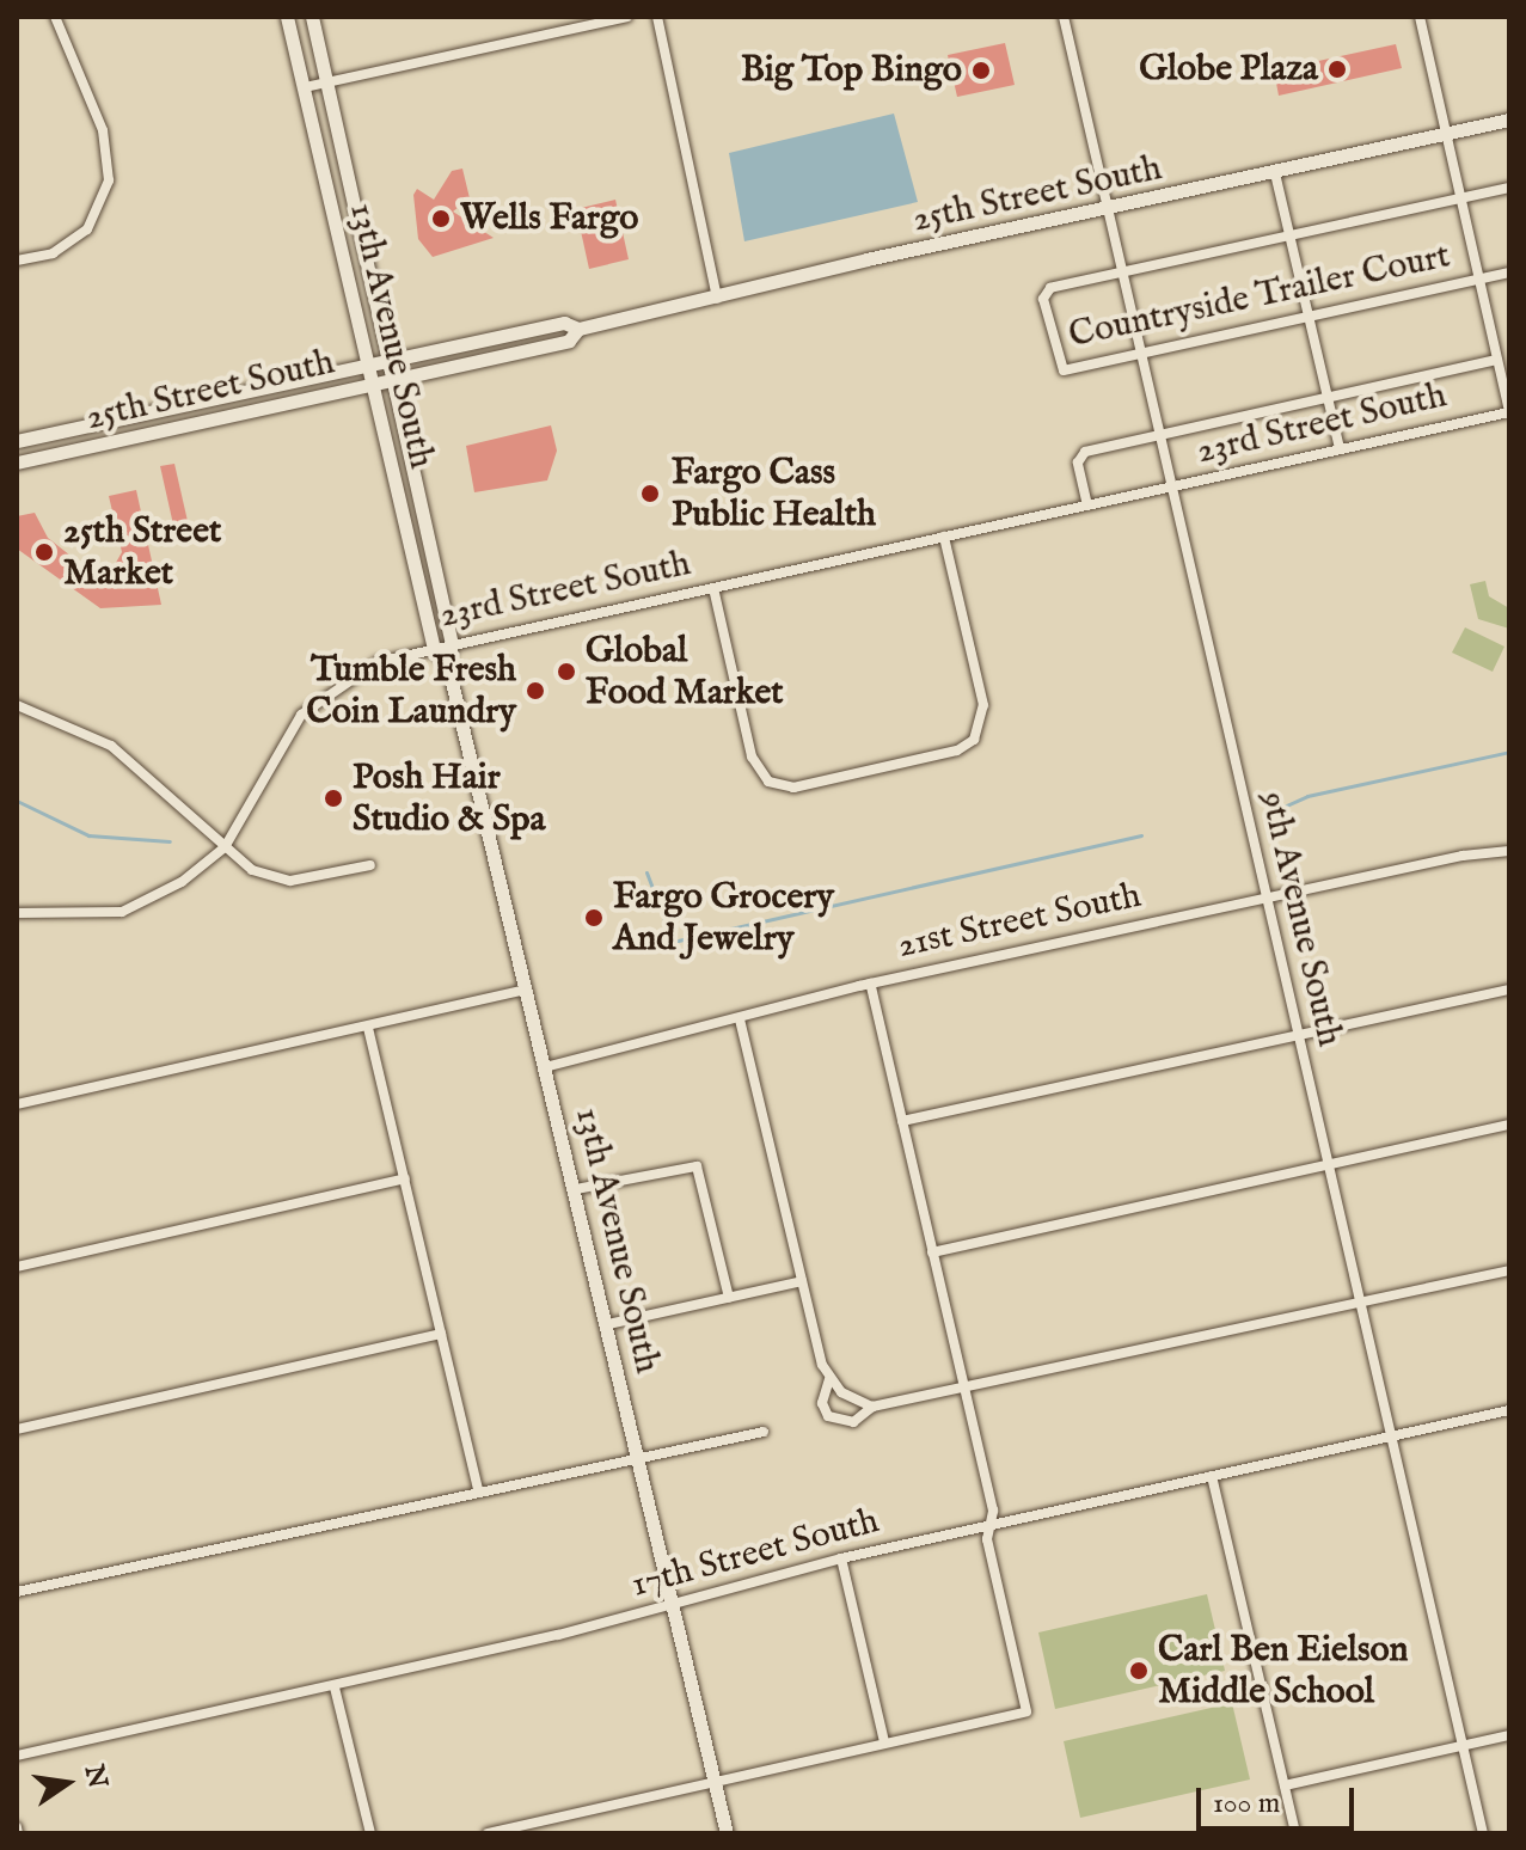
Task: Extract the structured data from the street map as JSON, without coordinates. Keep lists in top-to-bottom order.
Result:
{
  "streets": {
    "main road": ["25th Street South", "13th Avenue South"],
    "street": [
      "Countryside Trailer Court",
      "23rd Street South",
      "9th Avenue South",
      "21st Street South",
      "17th Street South"
    ]
  },
  "crossings": [
    ["25th Street South", "13th Avenue South"],
    ["25th Street South", "9th Avenue South"],
    ["Countryside Trailer Court", "9th Avenue South"],
    ["13th Avenue South", "23rd Street South"],
    ["13th Avenue South", "21st Street South"],
    ["13th Avenue South", "17th Street South"],
    ["23rd Street South", "9th Avenue South"],
    ["9th Avenue South", "21st Street South"],
    ["9th Avenue South", "17th Street South"]
  ],
  "places": [
    "Globe Plaza",
    "Big Top Bingo",
    "Wells Fargo",
    "Fargo Cass Public Health",
    "25th Street Market",
    "Global Food Market",
    "Tumble Fresh Coin Laundry",
    "Posh Hair Studio & Spa",
    "Fargo Grocery And Jewelry",
    "Carl Ben Eielson Middle School"
  ],
  "scale_bar": "100 m",
  "north": "right"
}
